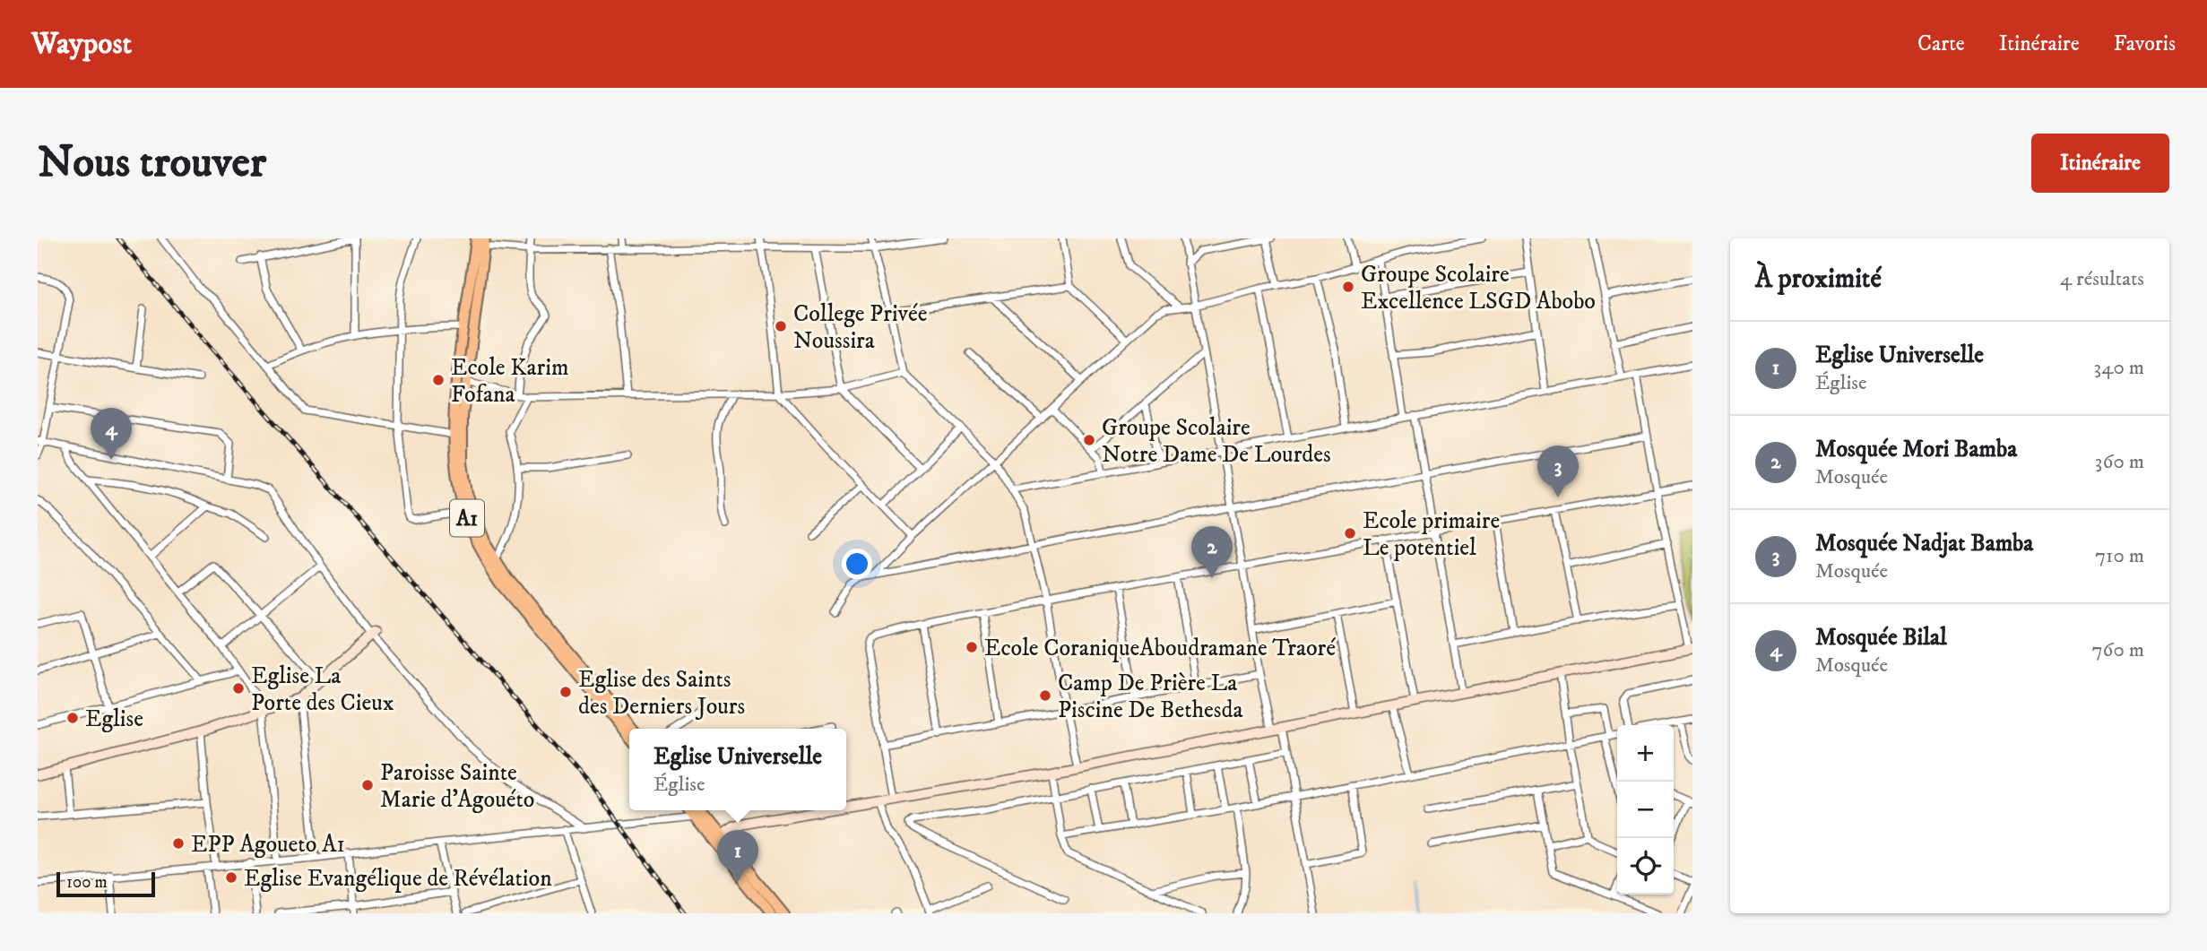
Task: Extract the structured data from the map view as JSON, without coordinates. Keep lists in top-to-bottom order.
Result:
{
  "streets": {
    "main road": ["A1"]
  },
  "places": [
    "Groupe Scolaire Excellence LSGD Abobo",
    "College Privée Noussira",
    "Ecole Karim Fofana",
    "Groupe Scolaire Notre Dame De Lourdes",
    "Ecole primaire Le potentiel",
    "Ecole CoraniqueAboudramane Traoré",
    "Eglise La Porte des Cieux",
    "Eglise des Saints des Derniers Jours",
    "Camp De Prière La Piscine De Bethesda",
    "Eglise",
    "Paroisse Sainte Marie d’Agouéto",
    "EPP Agoueto A1",
    "Eglise Evangélique de Révélation"
  ],
  "scale_bar": "100 m",
  "page": {
    "header": "Waypost",
    "nav": ["Carte", "Itinéraire", "Favoris"],
    "buttons": "Itinéraire",
    "title": "Nous trouver",
    "heading": ["À proximité", "4 résultats"],
    "list": [
      {
        "mark": "1",
        "name": "Eglise Universelle",
        "note": "Église",
        "value": "340 m"
      },
      {
        "mark": "2",
        "name": "Mosquée Mori Bamba",
        "note": "Mosquée",
        "value": "360 m"
      },
      {
        "mark": "3",
        "name": "Mosquée Nadjat Bamba",
        "note": "Mosquée",
        "value": "710 m"
      },
      {
        "mark": "4",
        "name": "Mosquée Bilal",
        "note": "Mosquée",
        "value": "760 m"
      }
    ],
    "pins": [
      "4",
      "3",
      "2",
      "1"
    ],
    "map_buttons": ["+", "−"],
    "popup": ["Eglise Universelle", "Église"],
    "scale": "100 m"
  }
}
